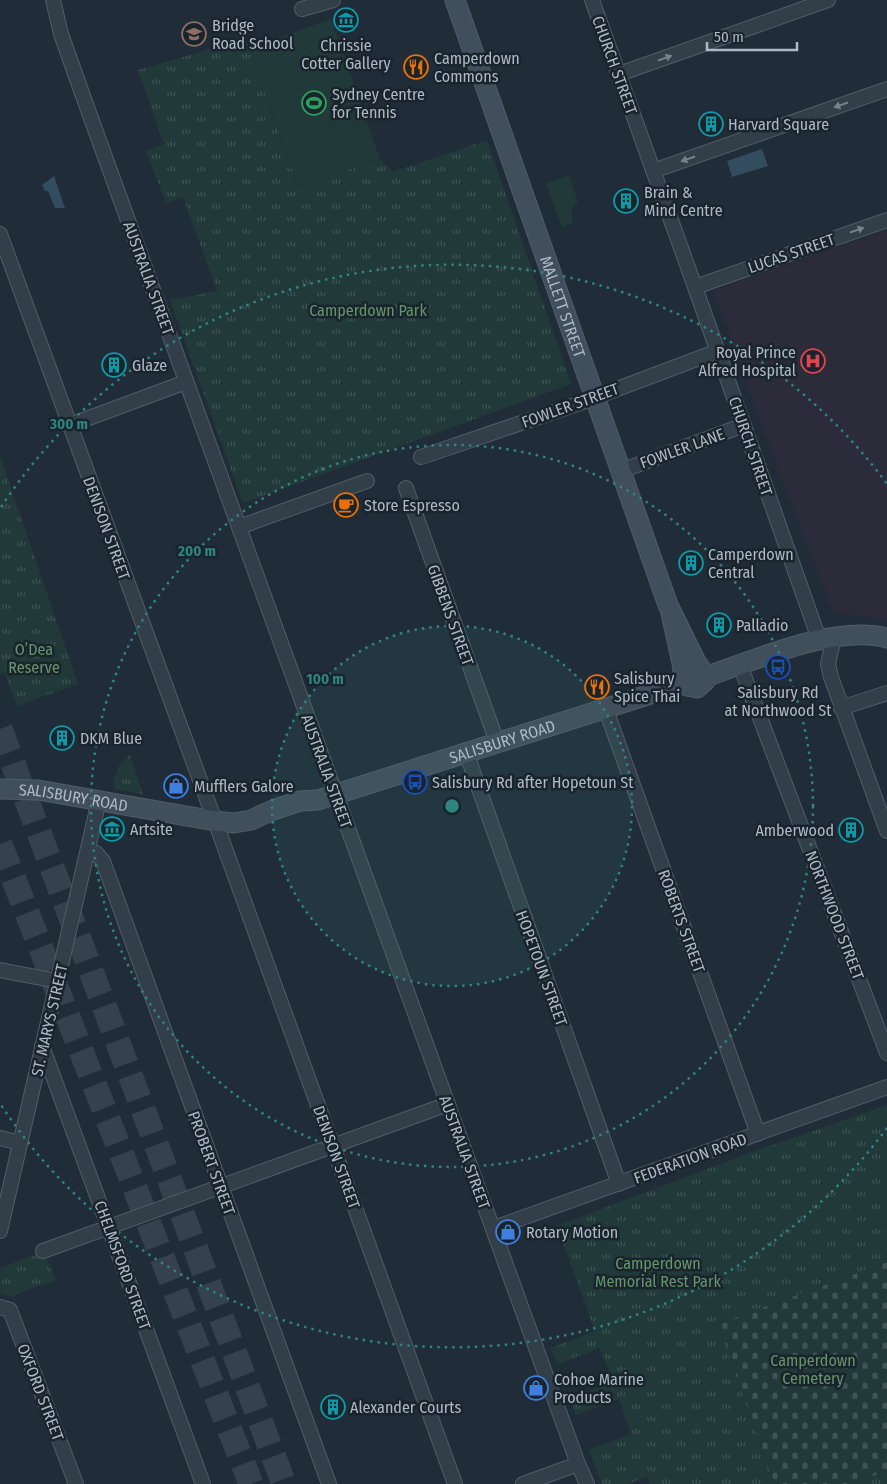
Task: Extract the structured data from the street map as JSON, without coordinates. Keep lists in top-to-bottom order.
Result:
{
  "streets": {
    "main road": ["MALLETT STREET", "SALISBURY ROAD"],
    "street": [
      "CHURCH STREET",
      "LUCAS STREET",
      "AUSTRALIA STREET",
      "FOWLER STREET",
      "FOWLER LANE",
      "DENISON STREET",
      "GIBBENS STREET",
      "NORTHWOOD STREET",
      "ROBERTS STREET",
      "HOPETOUN STREET",
      "ST. MARYS STREET",
      "FEDERATION ROAD",
      "PROBERT STREET",
      "CHELMSFORD STREET",
      "OXFORD STREET"
    ]
  },
  "crossings": [
    ["CHURCH STREET", "LUCAS STREET"],
    ["CHURCH STREET", "FOWLER STREET"],
    ["CHURCH STREET", "FOWLER LANE"],
    ["CHURCH STREET", "SALISBURY ROAD"],
    ["AUSTRALIA STREET", "SALISBURY ROAD"],
    ["AUSTRALIA STREET", "FEDERATION ROAD"],
    ["MALLETT STREET", "FOWLER STREET"],
    ["MALLETT STREET", "FOWLER LANE"],
    ["MALLETT STREET", "SALISBURY ROAD"],
    ["DENISON STREET", "SALISBURY ROAD"],
    ["GIBBENS STREET", "SALISBURY ROAD"],
    ["SALISBURY ROAD", "NORTHWOOD STREET"],
    ["SALISBURY ROAD", "ROBERTS STREET"],
    ["SALISBURY ROAD", "HOPETOUN STREET"],
    ["SALISBURY ROAD", "ST. MARYS STREET"],
    ["ROBERTS STREET", "FEDERATION ROAD"],
    ["HOPETOUN STREET", "FEDERATION ROAD"],
    ["ST. MARYS STREET", "PROBERT STREET"],
    ["ST. MARYS STREET", "CHELMSFORD STREET"]
  ],
  "parks": [
    "Camperdown Park",
    "O’Dea Reserve",
    "Camperdown Memorial Rest Park",
    "Camperdown Cemetery"
  ],
  "places": {
    "museum": ["Chrissie Cotter Gallery", "Artsite"],
    "school or university": ["Bridge Road School"],
    "restaurant": ["Camperdown Commons", "Salisbury Spice Thai"],
    "sports": ["Sydney Centre for Tennis"],
    "building": [
      "Harvard Square",
      "Brain & Mind Centre",
      "Glaze",
      "Camperdown Central",
      "Palladio",
      "DKM Blue",
      "Amberwood",
      "Alexander Courts"
    ],
    "hospital": ["Royal Prince Alfred Hospital"],
    "cafe": ["Store Espresso"],
    "bus stop": ["Salisbury Rd at Northwood St", "Salisbury Rd after Hopetoun St"],
    "shop": ["Mufflers Galore", "Rotary Motion", "Cohoe Marine Products"]
  },
  "scale_bar": "50 m",
  "rings": ["300 m", "200 m", "100 m"]
}
